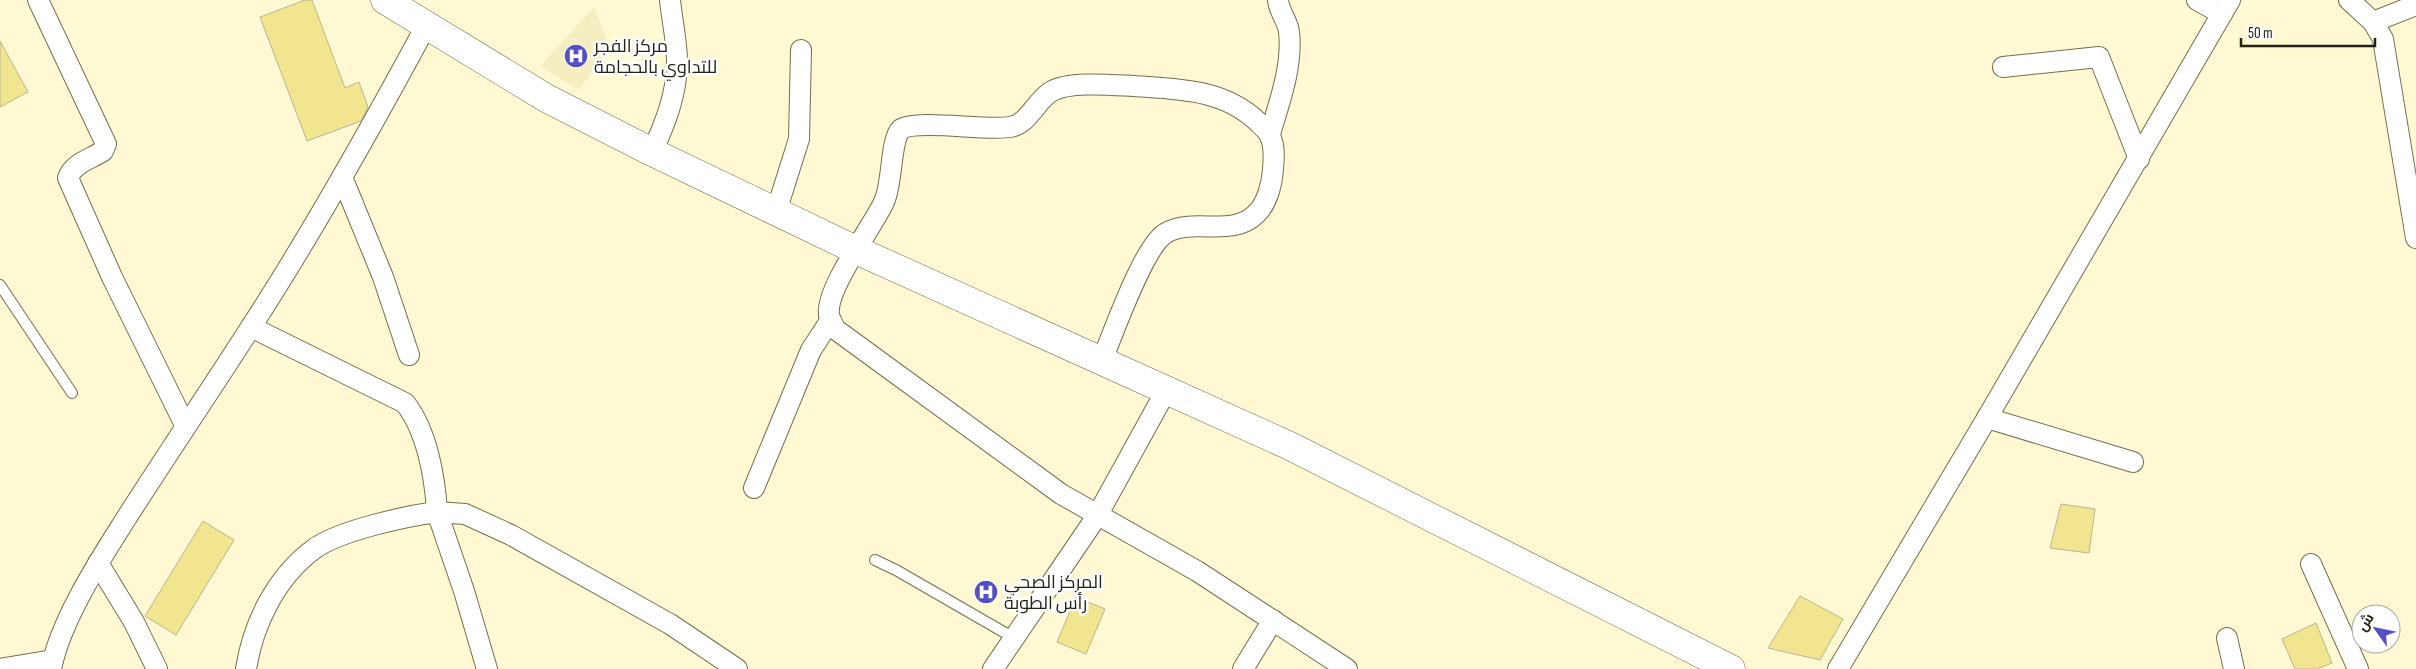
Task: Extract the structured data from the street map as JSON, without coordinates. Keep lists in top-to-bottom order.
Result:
{
  "places": {
    "hospital": ["مركز الفجر للتداوي بالحجامة", "المركز الصحي رأس الطوبة"]
  },
  "scale_bar": "50 m",
  "north": "top left"
}
